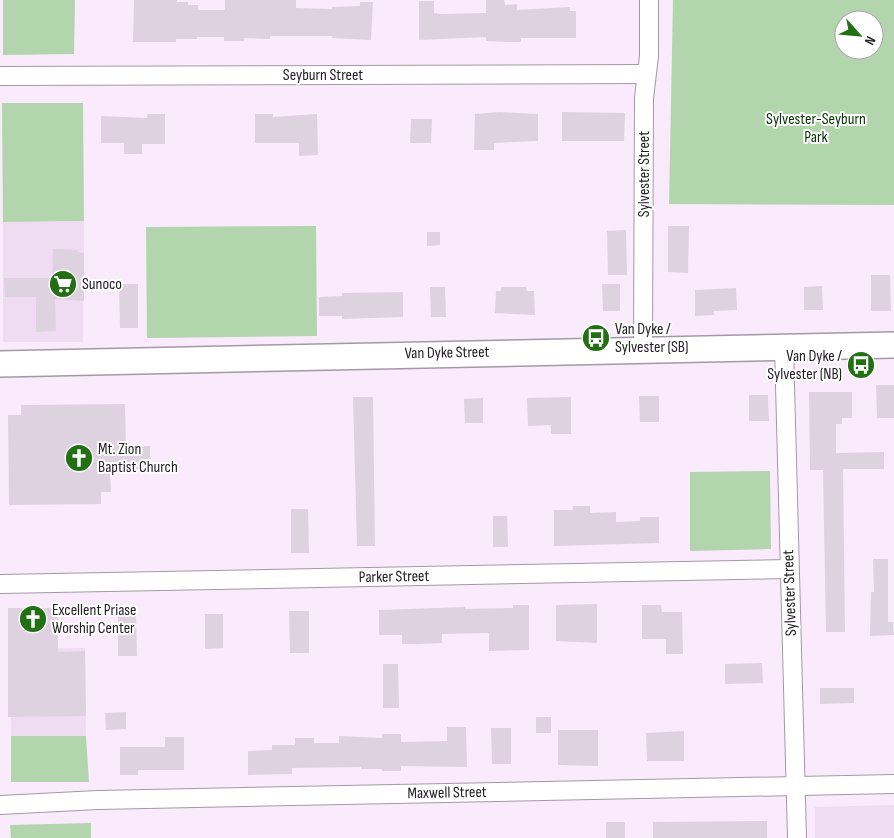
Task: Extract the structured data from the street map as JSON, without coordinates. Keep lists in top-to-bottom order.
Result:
{
  "streets": {
    "main road": ["Van Dyke Street"],
    "street": [
      "Seyburn Street",
      "Sylvester Street",
      "Parker Street",
      "Maxwell Street"
    ]
  },
  "crossings": [
    ["Seyburn Street", "Sylvester Street"],
    ["Sylvester Street", "Van Dyke Street"],
    ["Sylvester Street", "Parker Street"],
    ["Sylvester Street", "Maxwell Street"]
  ],
  "parks": ["Sylvester-Seyburn Park"],
  "places": {
    "supermarket": ["Sunoco"],
    "bus stop": ["Van Dyke / Sylvester (SB)", "Van Dyke / Sylvester (NB)"],
    "church": ["Mt. Zion Baptist Church", "Excellent Priase Worship Center"]
  },
  "north": "bottom right"
}
